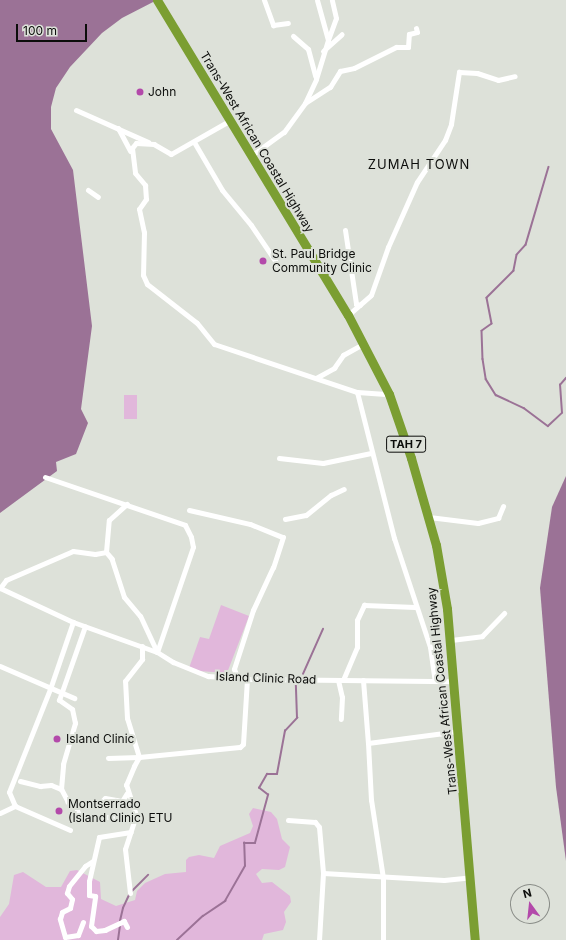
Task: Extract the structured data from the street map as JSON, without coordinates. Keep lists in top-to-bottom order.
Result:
{
  "streets": {
    "highway": ["Trans-West African Coastal Highway", "TAH 7"],
    "street": ["Island Clinic Road"]
  },
  "crossings": [
    ["Trans-West African Coastal Highway", "Island Clinic Road"]
  ],
  "districts": ["ZUMAH TOWN"],
  "places": [
    "John",
    "St. Paul Bridge Community Clinic",
    "Island Clinic",
    "Montserrado (Island Clinic) ETU"
  ],
  "scale_bar": "100 m",
  "north": "top"
}
